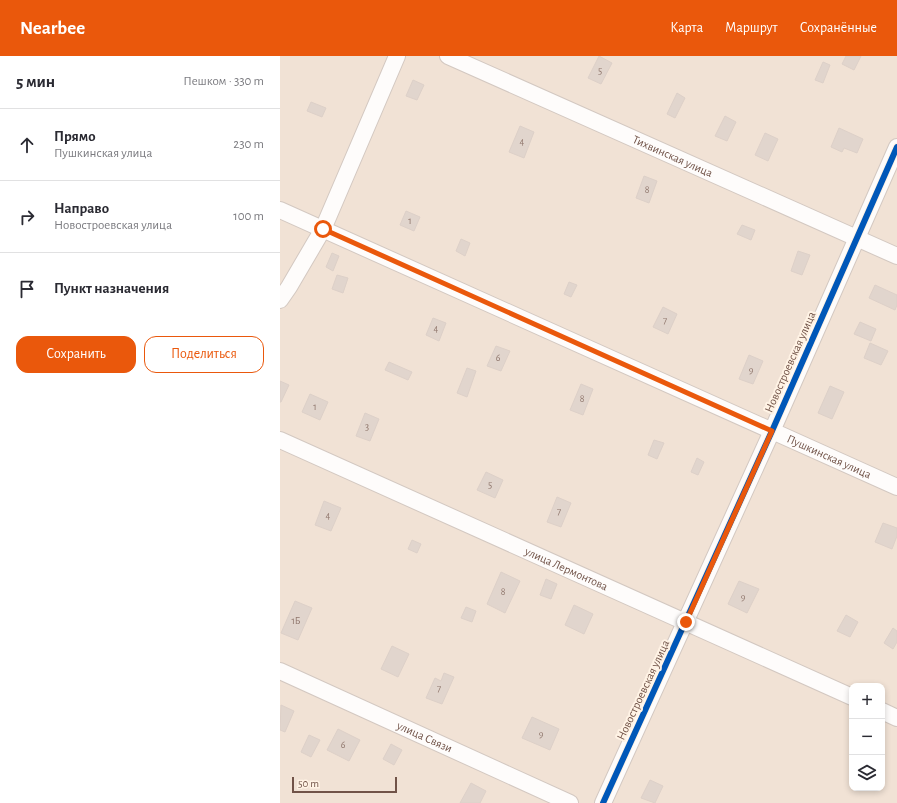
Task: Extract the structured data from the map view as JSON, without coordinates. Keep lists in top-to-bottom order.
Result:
{
  "streets": {
    "street": [
      "Тихвинская улица",
      "Новостроевская улица",
      "Пушкинская улица",
      "улица Лермонтова",
      "улица Связи"
    ]
  },
  "crossings": [
    ["Тихвинская улица", "Новостроевская улица"],
    ["Новостроевская улица", "Пушкинская улица"],
    ["Новостроевская улица", "улица Лермонтова"]
  ],
  "house_numbers": [
    "5",
    "4",
    "8",
    "1",
    "7",
    "4",
    "6",
    "9",
    "8",
    "1",
    "3",
    "5",
    "7",
    "4",
    "8",
    "9",
    "1Б",
    "7",
    "9",
    "6"
  ],
  "scale_bar": "50 m",
  "page": {
    "header": "Nearbee",
    "nav": ["Карта", "Маршрут", "Сохранённые"],
    "heading": ["5 мин", "Пешком · 330 m"],
    "list": [
      ["Прямо", "Пушкинская улица", "230 m"],
      ["Направо", "Новостроевская улица", "100 m"],
      "Пункт назначения"
    ],
    "buttons": ["Сохранить", "Поделиться"],
    "map_buttons": ["+", "−"],
    "scale": "50 m"
  }
}
